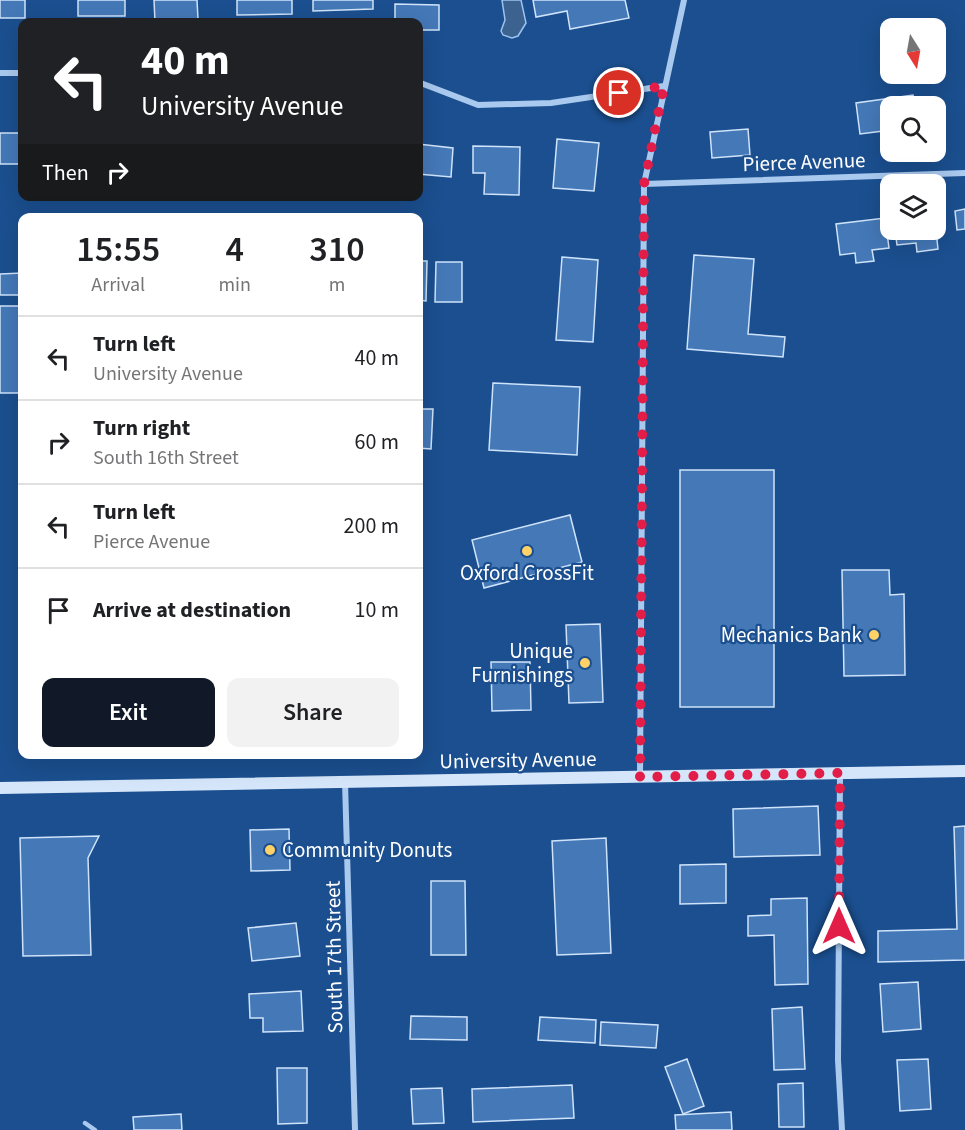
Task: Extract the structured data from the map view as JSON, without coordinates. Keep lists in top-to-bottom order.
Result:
{
  "streets": {
    "main road": ["University Avenue"],
    "street": ["Pierce Avenue", "South 17th Street"]
  },
  "crossings": [
    ["University Avenue", "South 17th Street"]
  ],
  "places": [
    "Oxford CrossFit",
    "Mechanics Bank",
    "Unique Furnishings",
    "Community Donuts"
  ],
  "north": "bottom",
  "page": {
    "turn": ["40 m", "University Avenue"],
    "then": "Then",
    "eta": [
      "15:55",
      "Arrival",
      "4",
      "min",
      "310",
      "m"
    ],
    "list": [
      {
        "name": "Turn left",
        "note": "University Avenue",
        "value": "40 m"
      },
      {
        "name": "Turn right",
        "note": "South 16th Street",
        "value": "60 m"
      },
      {
        "name": "Turn left",
        "note": "Pierce Avenue",
        "value": "200 m"
      },
      {
        "name": "Arrive at destination",
        "value": "10 m"
      }
    ],
    "buttons": ["Exit", "Share"]
  }
}
